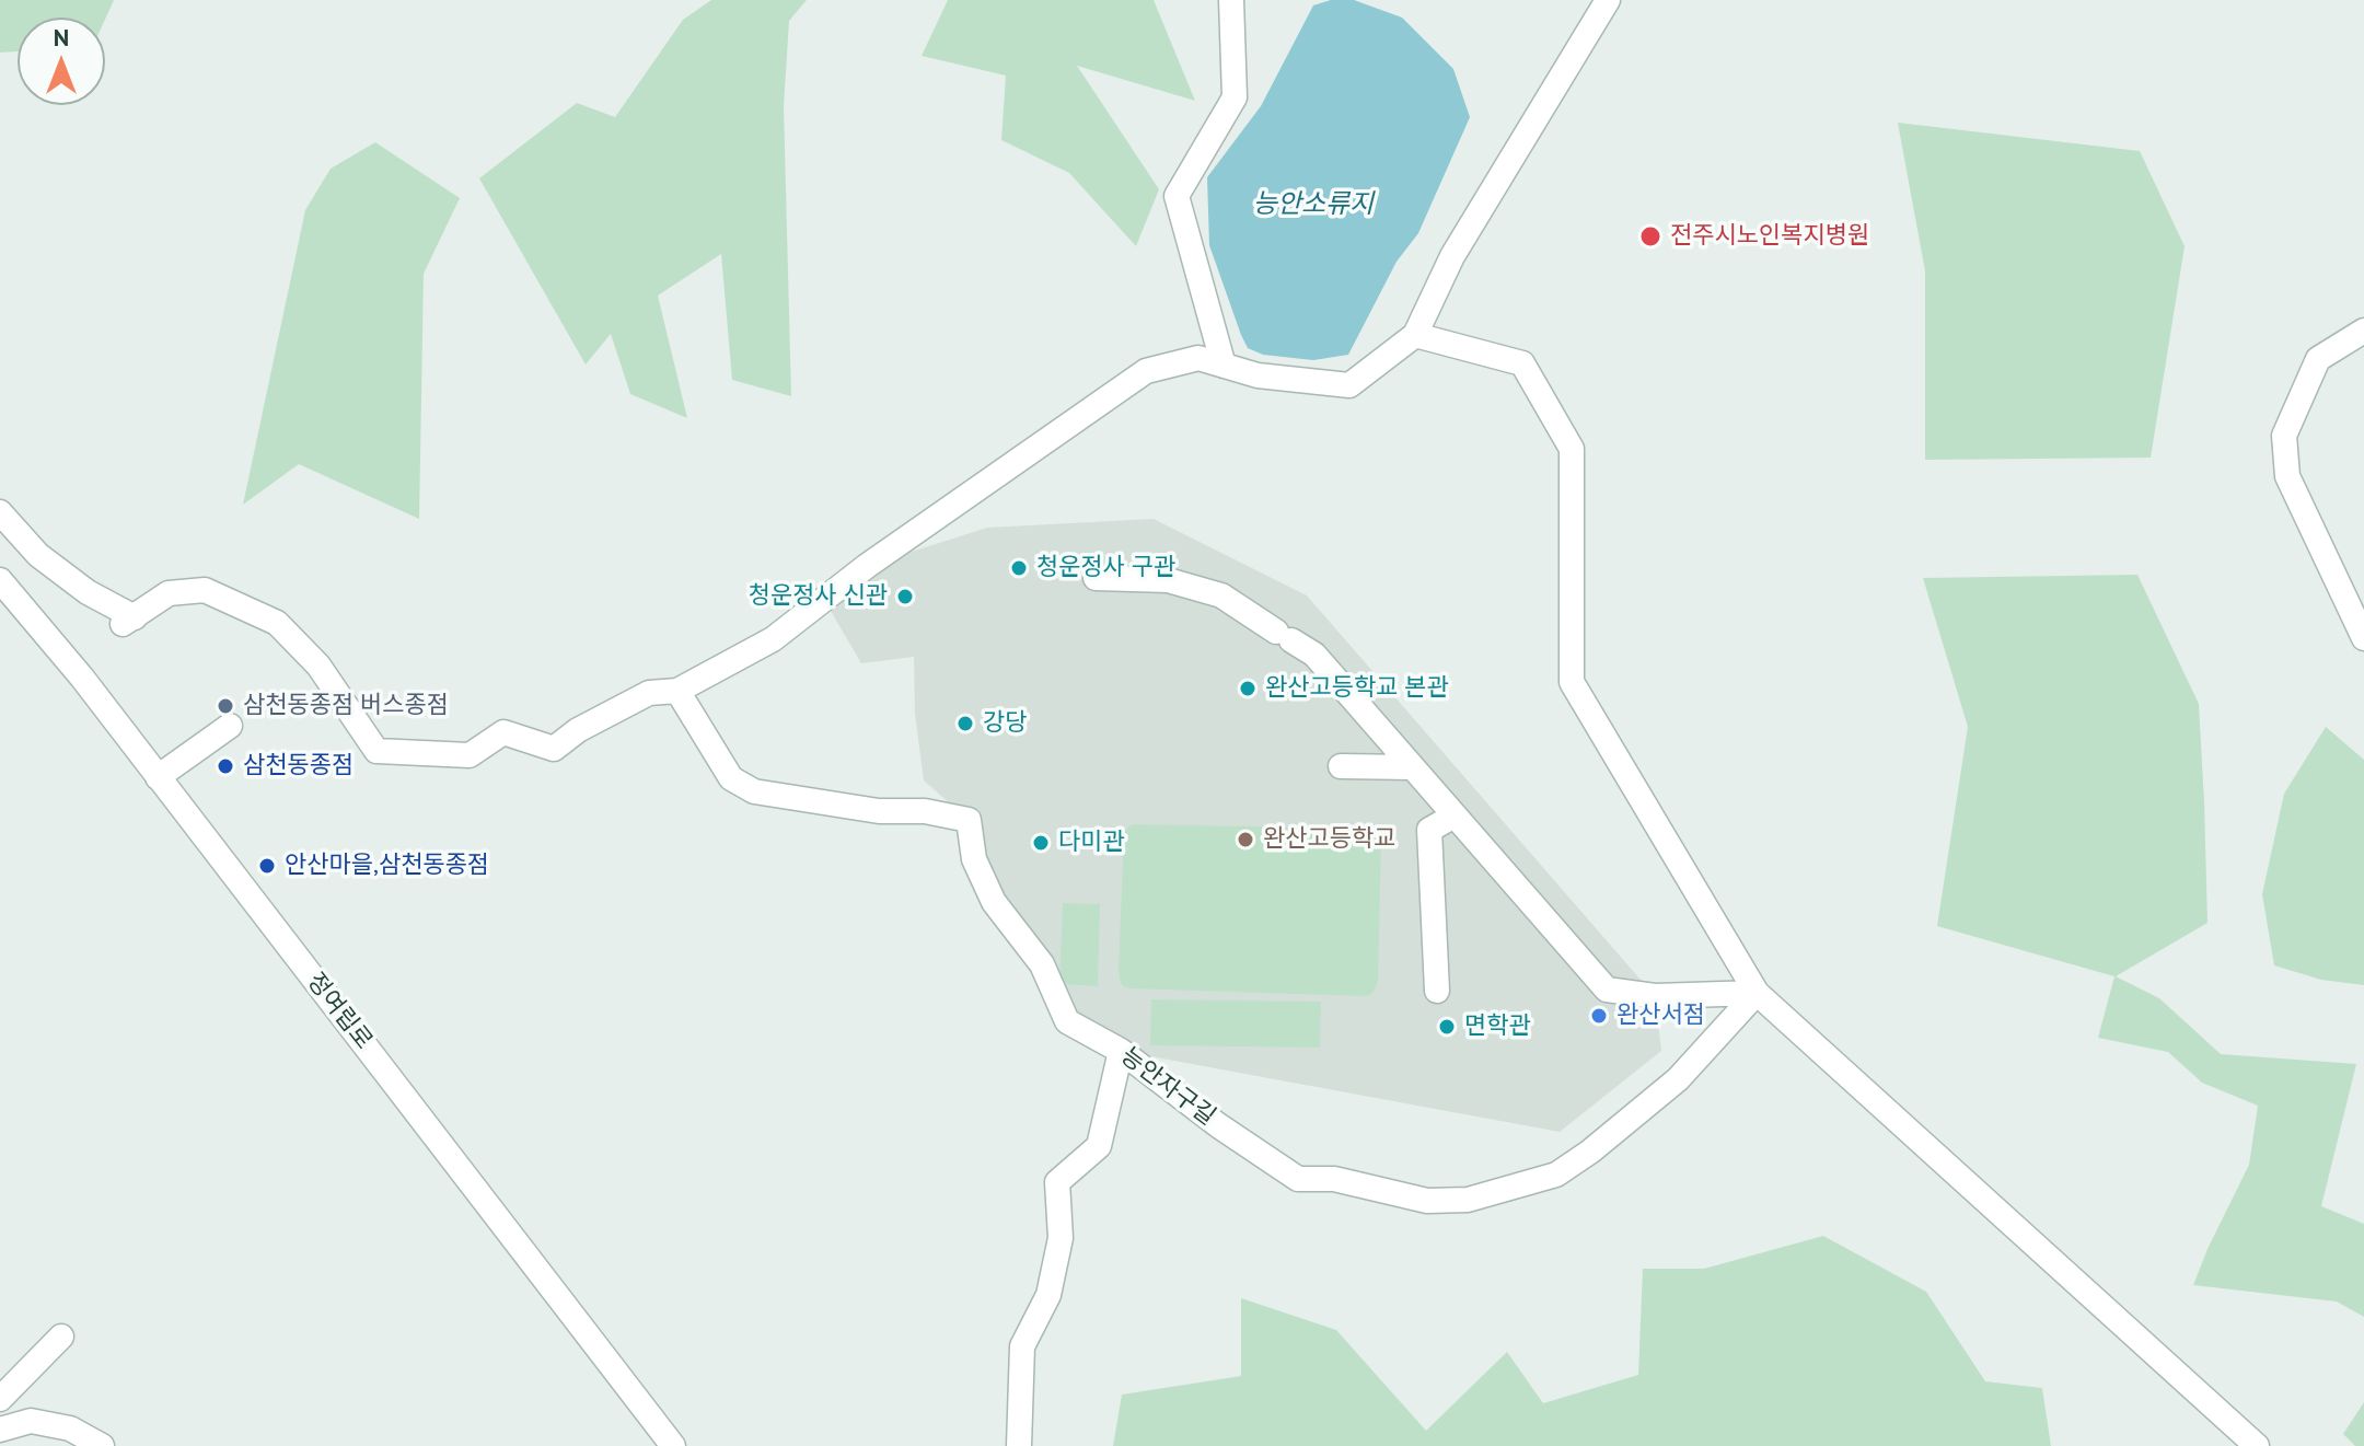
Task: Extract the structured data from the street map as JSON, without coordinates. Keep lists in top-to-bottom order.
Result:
{
  "streets": {
    "street": ["정여립로", "능안자구길"]
  },
  "water": ["능안소류지"],
  "places": [
    "전주시노인복지병원",
    "청운정사 구관",
    "청운정사 신관",
    "완산고등학교 본관",
    "삼천동종점 버스종점",
    "강당",
    "삼천동종점",
    "완산고등학교",
    "다미관",
    "안산마을,삼천동종점",
    "완산서점",
    "면학관"
  ],
  "north": "top"
}
